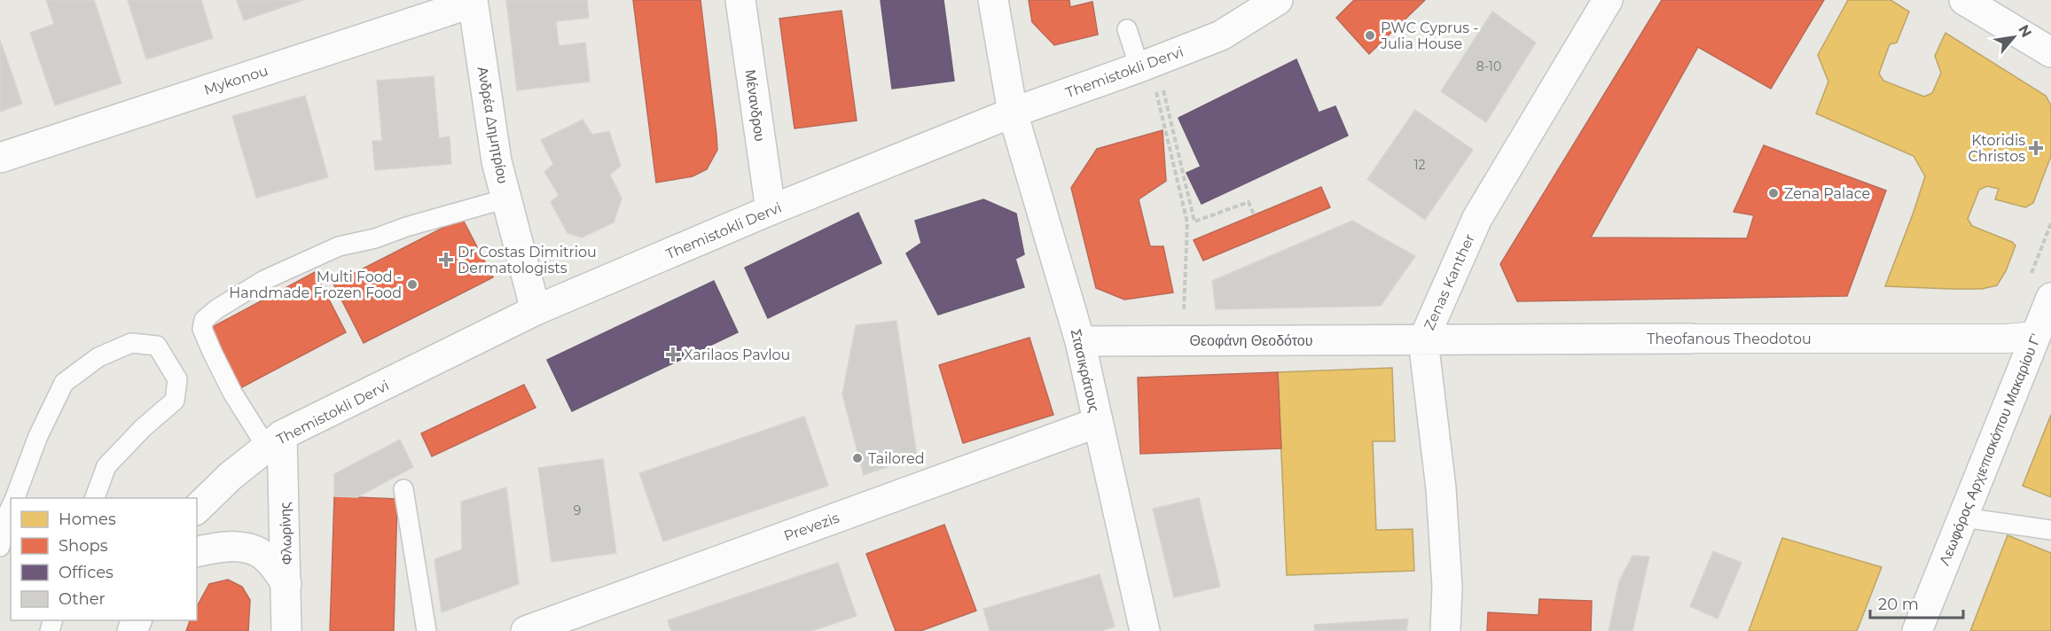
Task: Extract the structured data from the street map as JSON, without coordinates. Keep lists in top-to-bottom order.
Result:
{
  "streets": {
    "street": [
      "Themistokli Dervi",
      "Mykonou",
      "Μένανδρου",
      "Ανδρέα Δημητρίου",
      "Zenas Kanther",
      "Theofanous Theodotou",
      "Θεοφάνη Θεοδότου",
      "Στασικράτους",
      "Λεωφόρος Αρχιεπισκόπου Μακαρίου Γ'",
      "Prevezis",
      "Φλωρίνης"
    ]
  },
  "crossings": [
    ["Themistokli Dervi", "Μένανδρου"],
    ["Themistokli Dervi", "Ανδρέα Δημητρίου"],
    ["Themistokli Dervi", "Στασικράτους"],
    ["Themistokli Dervi", "Φλωρίνης"],
    ["Mykonou", "Ανδρέα Δημητρίου"],
    ["Zenas Kanther", "Theofanous Theodotou"],
    ["Zenas Kanther", "Θεοφάνη Θεοδότου"],
    ["Theofanous Theodotou", "Θεοφάνη Θεοδότου"],
    ["Theofanous Theodotou", "Λεωφόρος Αρχιεπισκόπου Μακαρίου Γ'"],
    ["Θεοφάνη Θεοδότου", "Στασικράτους"],
    ["Στασικράτους", "Prevezis"]
  ],
  "places": {
    "other": [
      "PWC Cyprus - Julia House",
      "Zena Palace",
      "Multi Food - Handmade Frozen Food",
      "Tailored"
    ],
    "health": ["Ktoridis Christos", "Dr Costas Dimitriou Dermatologists", "Xarilaos Pavlou"]
  },
  "house_numbers": ["8-10", "12", "9"],
  "legend": [
    "Homes",
    "Shops",
    "Offices",
    "Other"
  ],
  "scale_bar": "20 m",
  "north": "top right"
}
